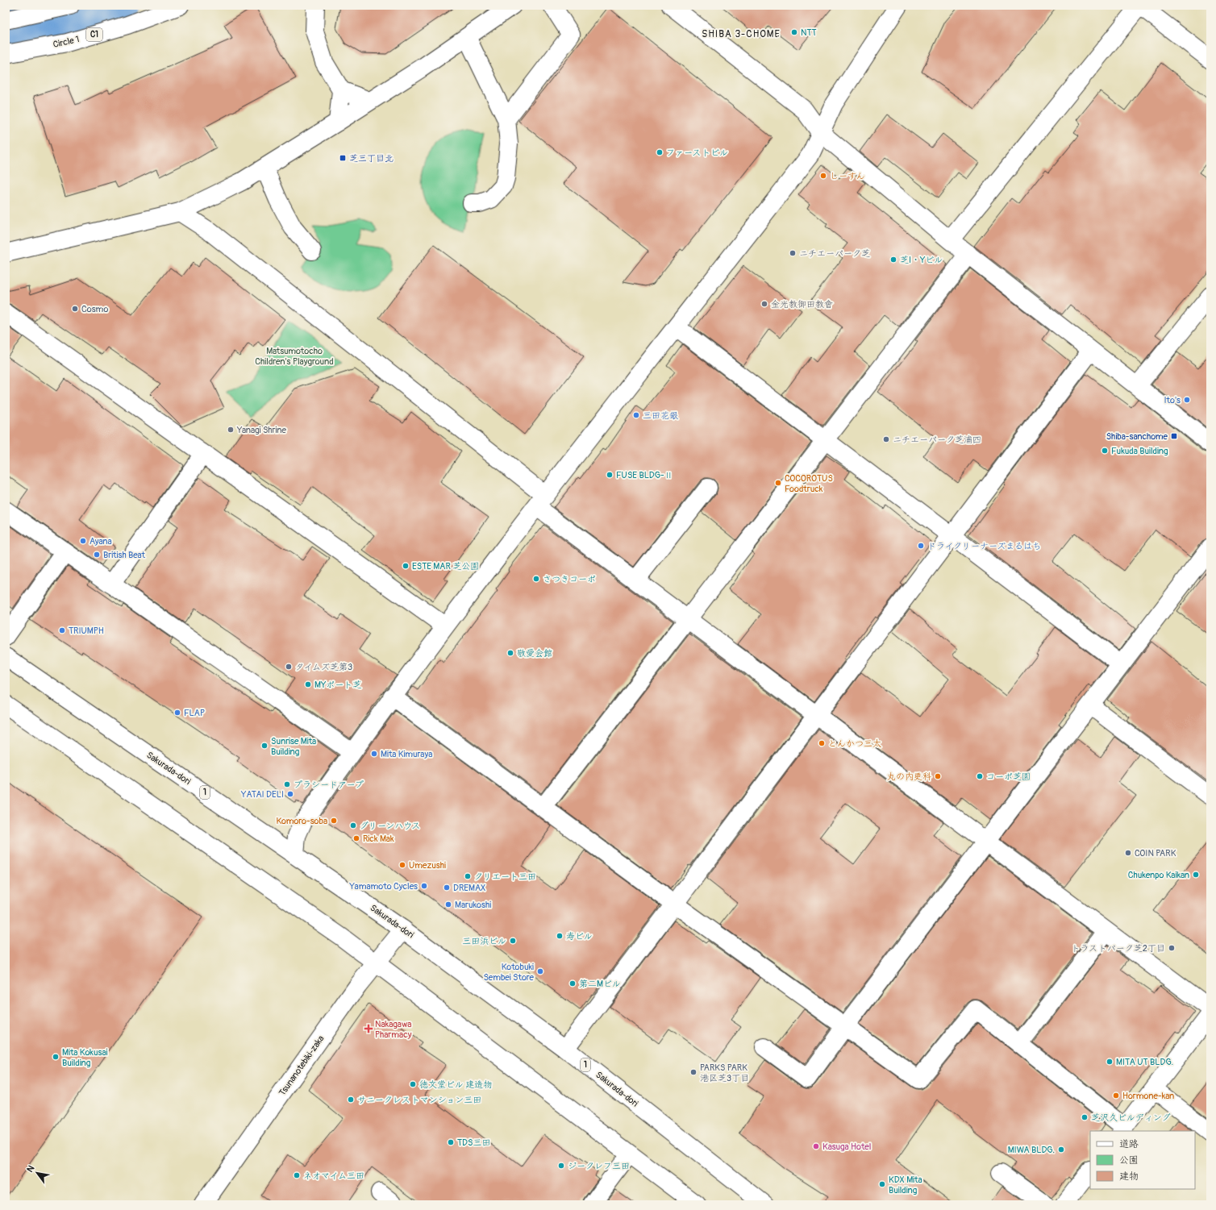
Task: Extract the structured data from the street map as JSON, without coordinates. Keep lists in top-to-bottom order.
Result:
{
  "streets": {
    "main road": [
      "C1",
      "Circle 1",
      "Sakurada-dori",
      "1",
      "Tsunanotebiki-zaka"
    ]
  },
  "crossings": [
    ["Sakurada-dori", "Tsunanotebiki-zaka"]
  ],
  "districts": ["SHIBA 3-CHOME"],
  "parks": ["Matsumotocho Children's Playground"],
  "places": {
    "other": [
      "NTT",
      "ファーストビル",
      "しーすん",
      "ニチエーパーク芝",
      "芝I・Yビル",
      "金光教御田教會",
      "Cosmo",
      "Ito's",
      "三田花銀",
      "Yanagi Shrine",
      "ニチエーパーク芝浦四",
      "Fukuda Building",
      "FUSE BLDG-Ⅱ",
      "COCOROTUS Foodtruck",
      "Ayana",
      "ドライクリーナーズまるはち",
      "British Beat",
      "ESTE MAR 芝公園",
      "さつきコーポ",
      "TRIUMPH",
      "敬愛会館",
      "タイムズ芝第3",
      "MYポート芝",
      "FLAP",
      "とんかつ三太",
      "Sunrise Mita Building",
      "Mita Kimuraya",
      "丸の内更科",
      "コーポ芝園",
      "プラシードアープ",
      "YATAI DELI",
      "Komoro-soba",
      "グリーンハウス",
      "Rick Mak",
      "COIN PARK",
      "Umezushi",
      "Chukenpo Kaikan",
      "クリエート三田",
      "Yamamoto Cycles",
      "DREMAX",
      "Marukoshi",
      "寿ビル",
      "三田浜ビル",
      "トラストパーク芝2丁目",
      "Kotobuki Sembei Store",
      "第二Mビル",
      "Mita Kokusai Building",
      "MITA UT BLDG.",
      "PARKS PARK 港区芝3丁目",
      "徳文堂ビル 建造物",
      "Hormone-kan",
      "サニークレストマンション三田",
      "芝沢久ビルディング",
      "TDS三田",
      "Kasuga Hotel",
      "MIWA BLDG.",
      "ジークレフ三田",
      "ネオマイム三田",
      "KDX Mita Building"
    ],
    "transit": ["芝三丁目北", "Shiba-sanchome"],
    "health": ["Nakagawa Pharmacy"]
  },
  "legend": ["道路", "公園", "建物"],
  "north": "top left"
}
